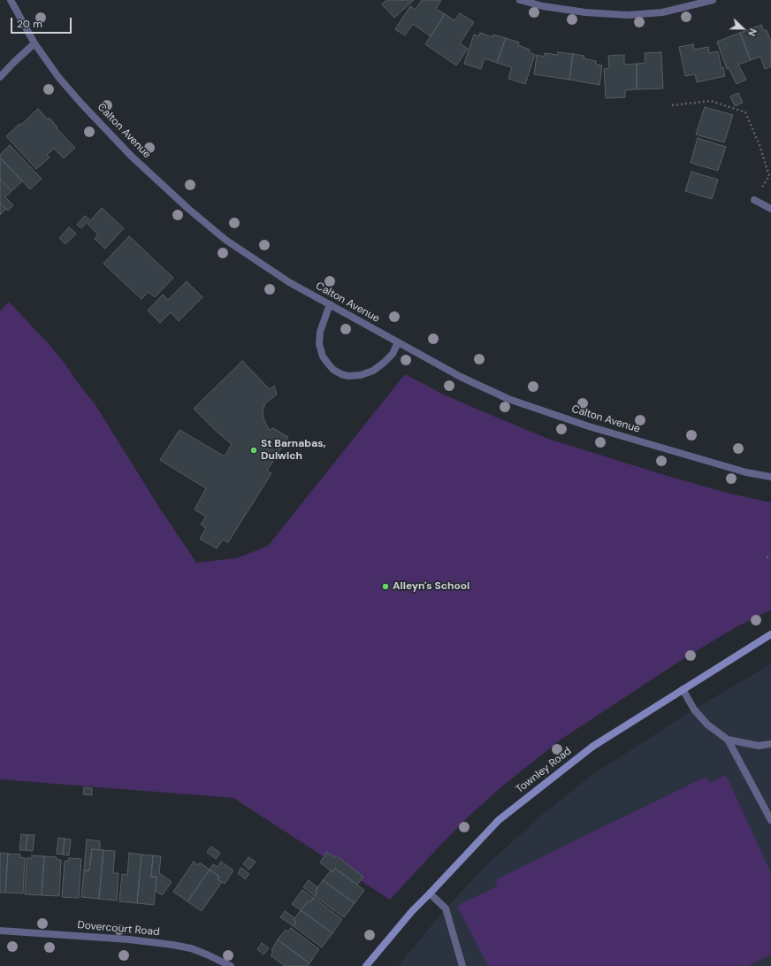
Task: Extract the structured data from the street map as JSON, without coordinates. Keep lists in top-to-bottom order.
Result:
{
  "streets": {
    "street": ["Calton Avenue", "Townley Road", "Dovercourt Road"]
  },
  "places": ["St Barnabas, Dulwich", "Alleyn's School"],
  "scale_bar": "20 m",
  "north": "right"
}
